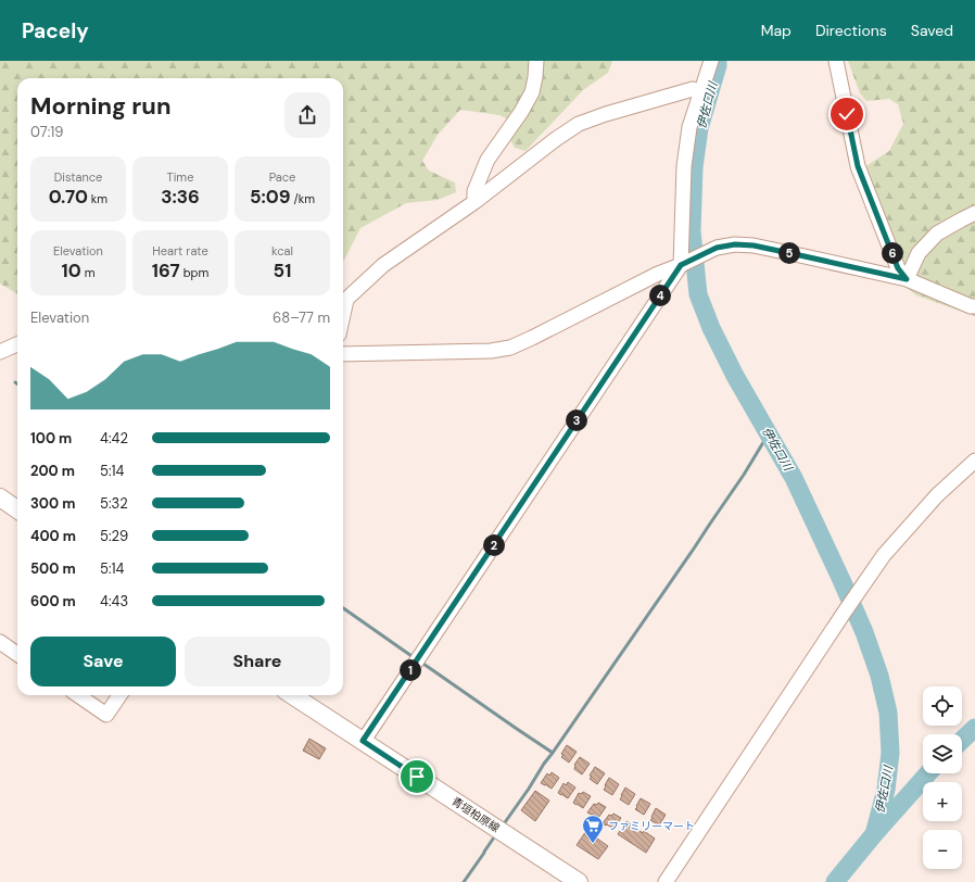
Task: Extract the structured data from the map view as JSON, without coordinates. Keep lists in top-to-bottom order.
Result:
{
  "streets": {
    "main road": ["青垣柏原線"]
  },
  "water": ["伊佐口川"],
  "places": {
    "supermarket": ["ファミリーマート"]
  },
  "page": {
    "header": "Pacely",
    "nav": ["Map", "Directions", "Saved"],
    "heading": ["Morning run", "07:19"],
    "stats": [
      ["Distance", "0.70 km"],
      ["Time", "3:36"],
      ["Pace", "5:09 /km"],
      ["Elevation", "10 m"],
      ["Heart rate", "167 bpm"],
      ["kcal", "51"]
    ],
    "pins": [
      "5",
      "6",
      "4",
      "3",
      "2",
      "1"
    ],
    "chart": ["Elevation", "68–77 m"],
    "list": [
      {
        "name": "100 m",
        "note": "4:42"
      },
      {
        "name": "200 m",
        "note": "5:14"
      },
      {
        "name": "300 m",
        "note": "5:32"
      },
      {
        "name": "400 m",
        "note": "5:29"
      },
      {
        "name": "500 m",
        "note": "5:14"
      },
      {
        "name": "600 m",
        "note": "4:43"
      }
    ],
    "buttons": ["Save", "Share"],
    "map_buttons": ["+", "−"]
  }
}
